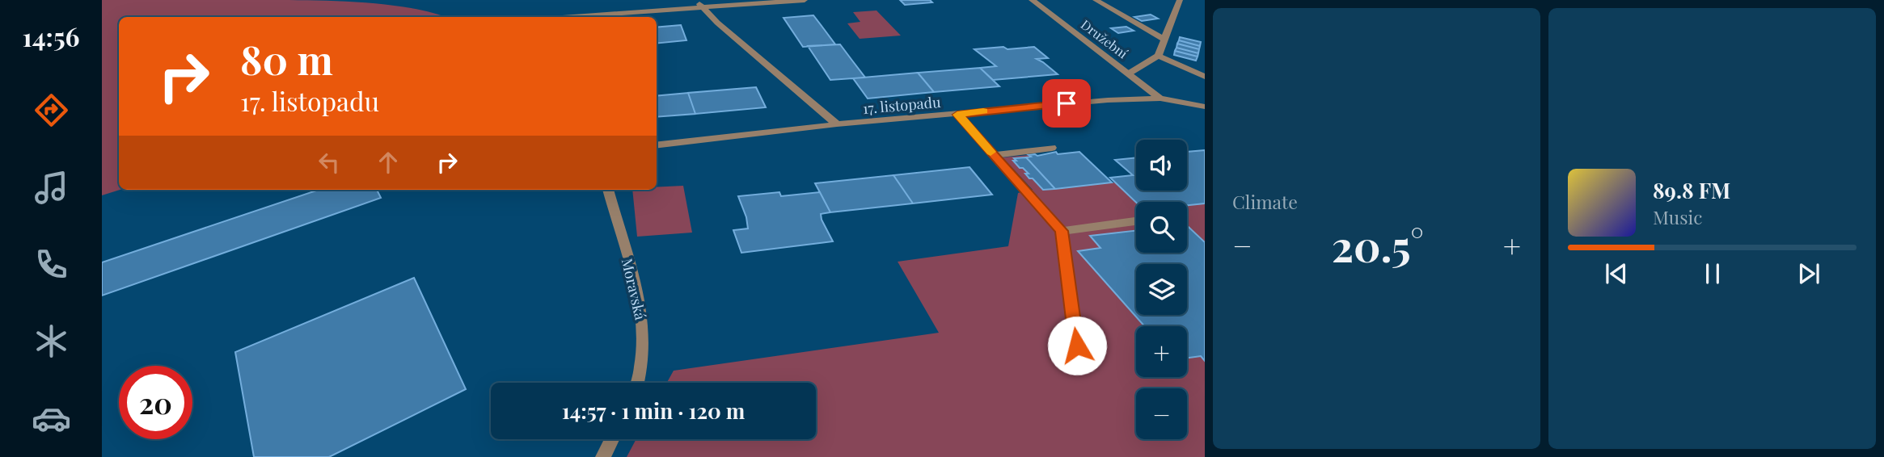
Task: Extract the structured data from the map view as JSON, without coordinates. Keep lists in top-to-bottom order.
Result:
{
  "streets": {
    "street": ["Družební", "17. listopadu", "Moravská"]
  },
  "crossings": [
    ["Družební", "17. listopadu"]
  ],
  "page": {
    "tabs": "14:56",
    "tile": "Climate",
    "turn": ["80 m", "17. listopadu"],
    "map_buttons": ["+", "−"],
    "song": ["89.8 FM", "Music"],
    "heat": ["−", "20.5°", "+"],
    "limit": "20",
    "trip": "14:57 · 1 min · 120 m"
  }
}
